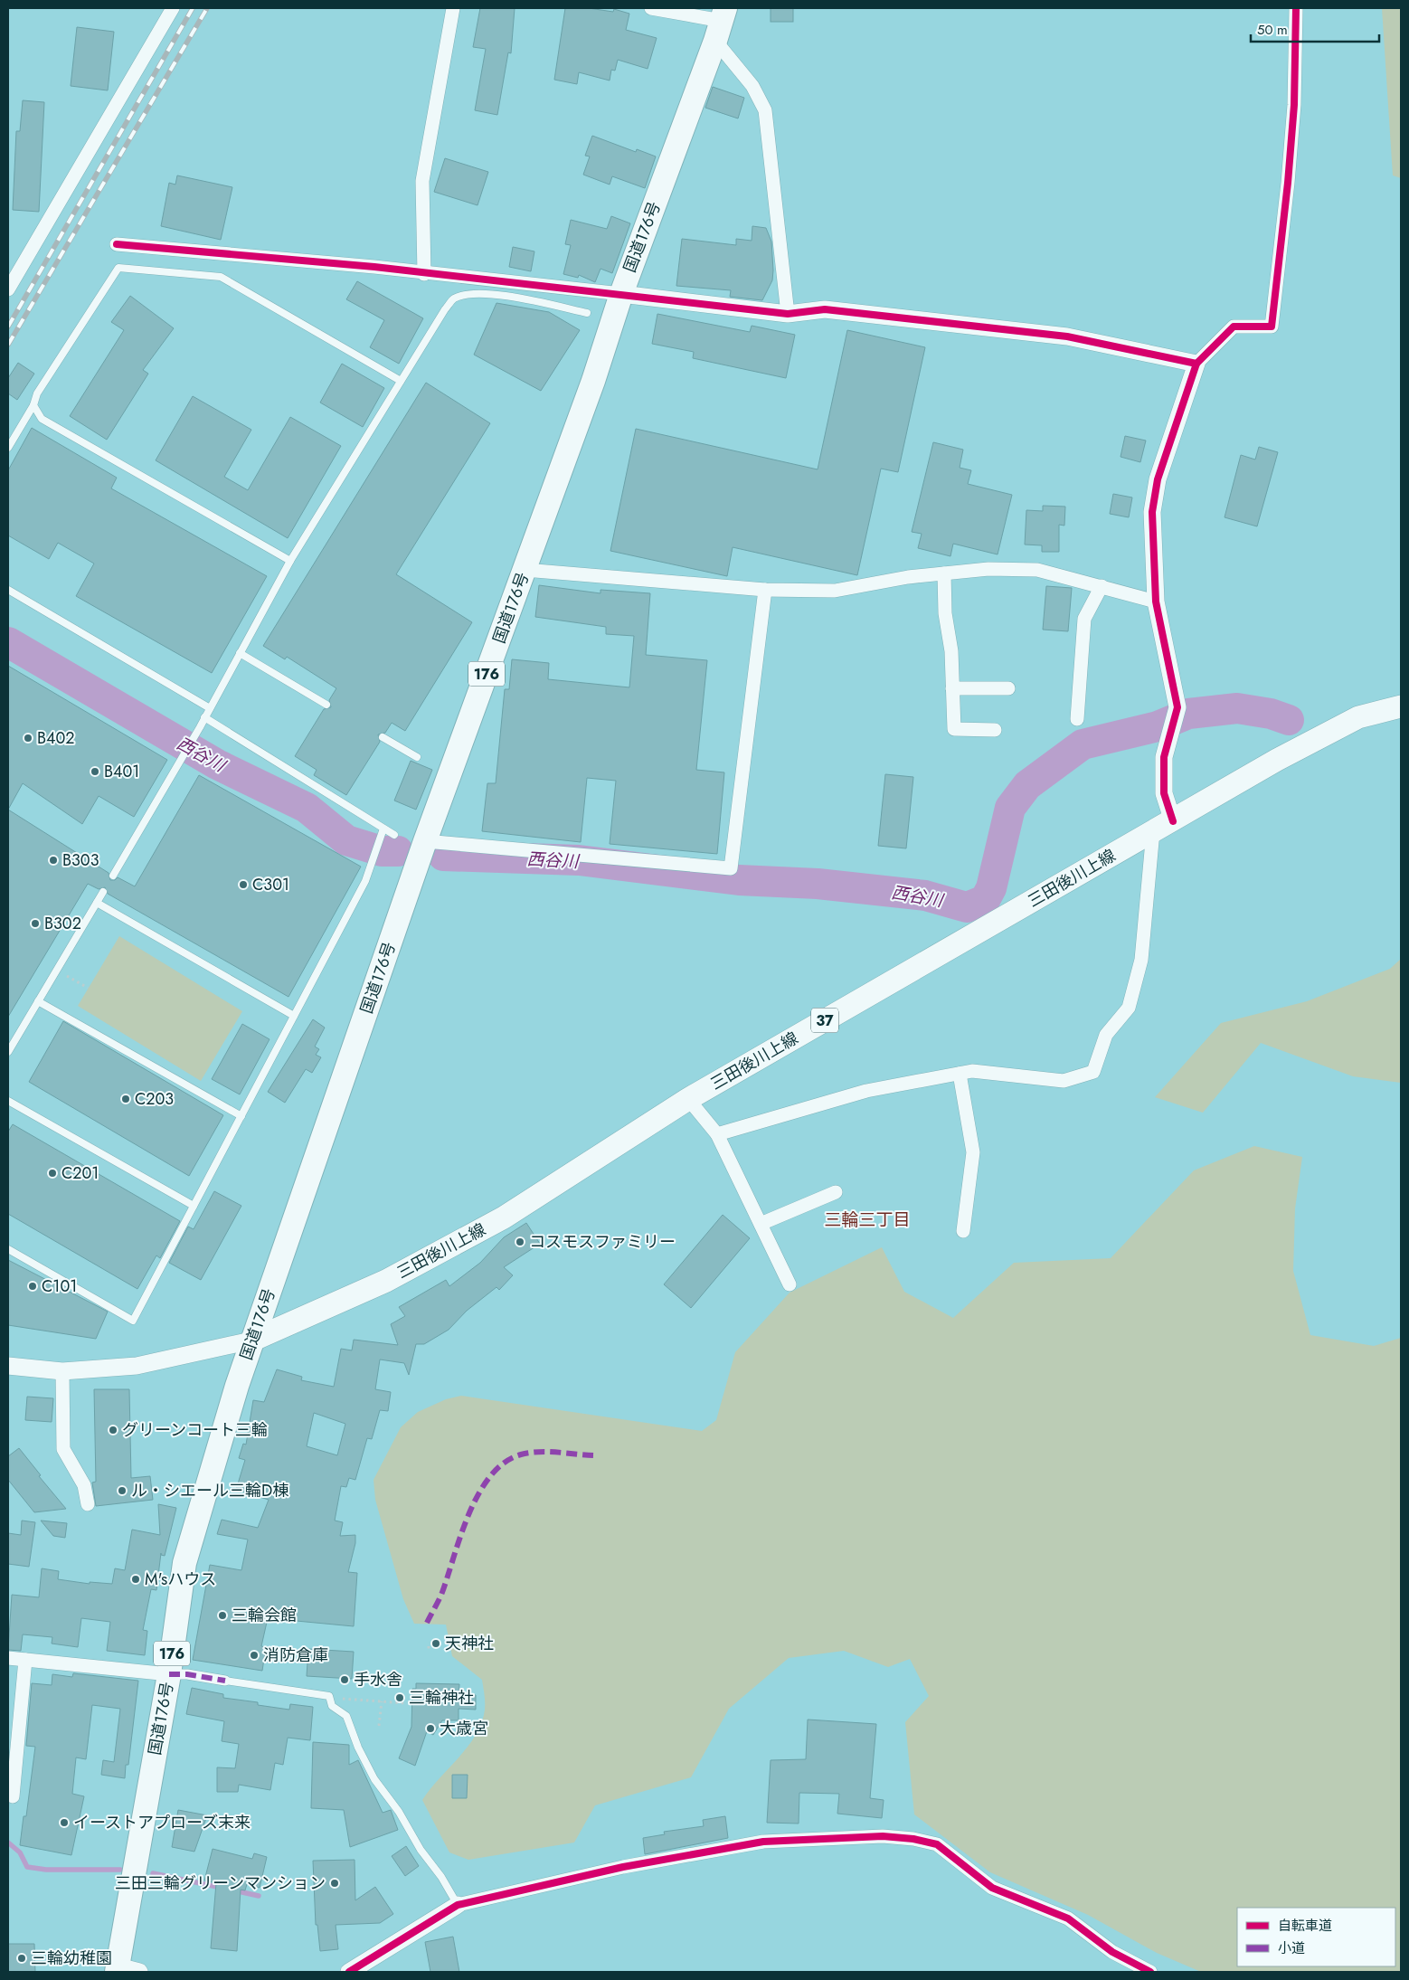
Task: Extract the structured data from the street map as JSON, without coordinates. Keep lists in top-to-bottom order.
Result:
{
  "streets": {
    "highway": ["国道176号", "176"],
    "main road": ["三田後川上線", "37"]
  },
  "crossings": [
    ["国道176号", "三田後川上線"]
  ],
  "districts": ["三輪三丁目"],
  "water": ["西谷川"],
  "places": [
    "B402",
    "B401",
    "B303",
    "C301",
    "B302",
    "C203",
    "C201",
    "コスモスファミリー",
    "C101",
    "グリーンコート三輪",
    "ル・シエール三輪D棟",
    "M'sハウス",
    "三輪会館",
    "天神社",
    "消防倉庫",
    "手水舎",
    "三輪神社",
    "大歳宮",
    "イーストアプローズ末来",
    "三田三輪グリーンマンション",
    "三輪幼稚園"
  ],
  "legend": ["自転車道", "小道"],
  "scale_bar": "50 m"
}
